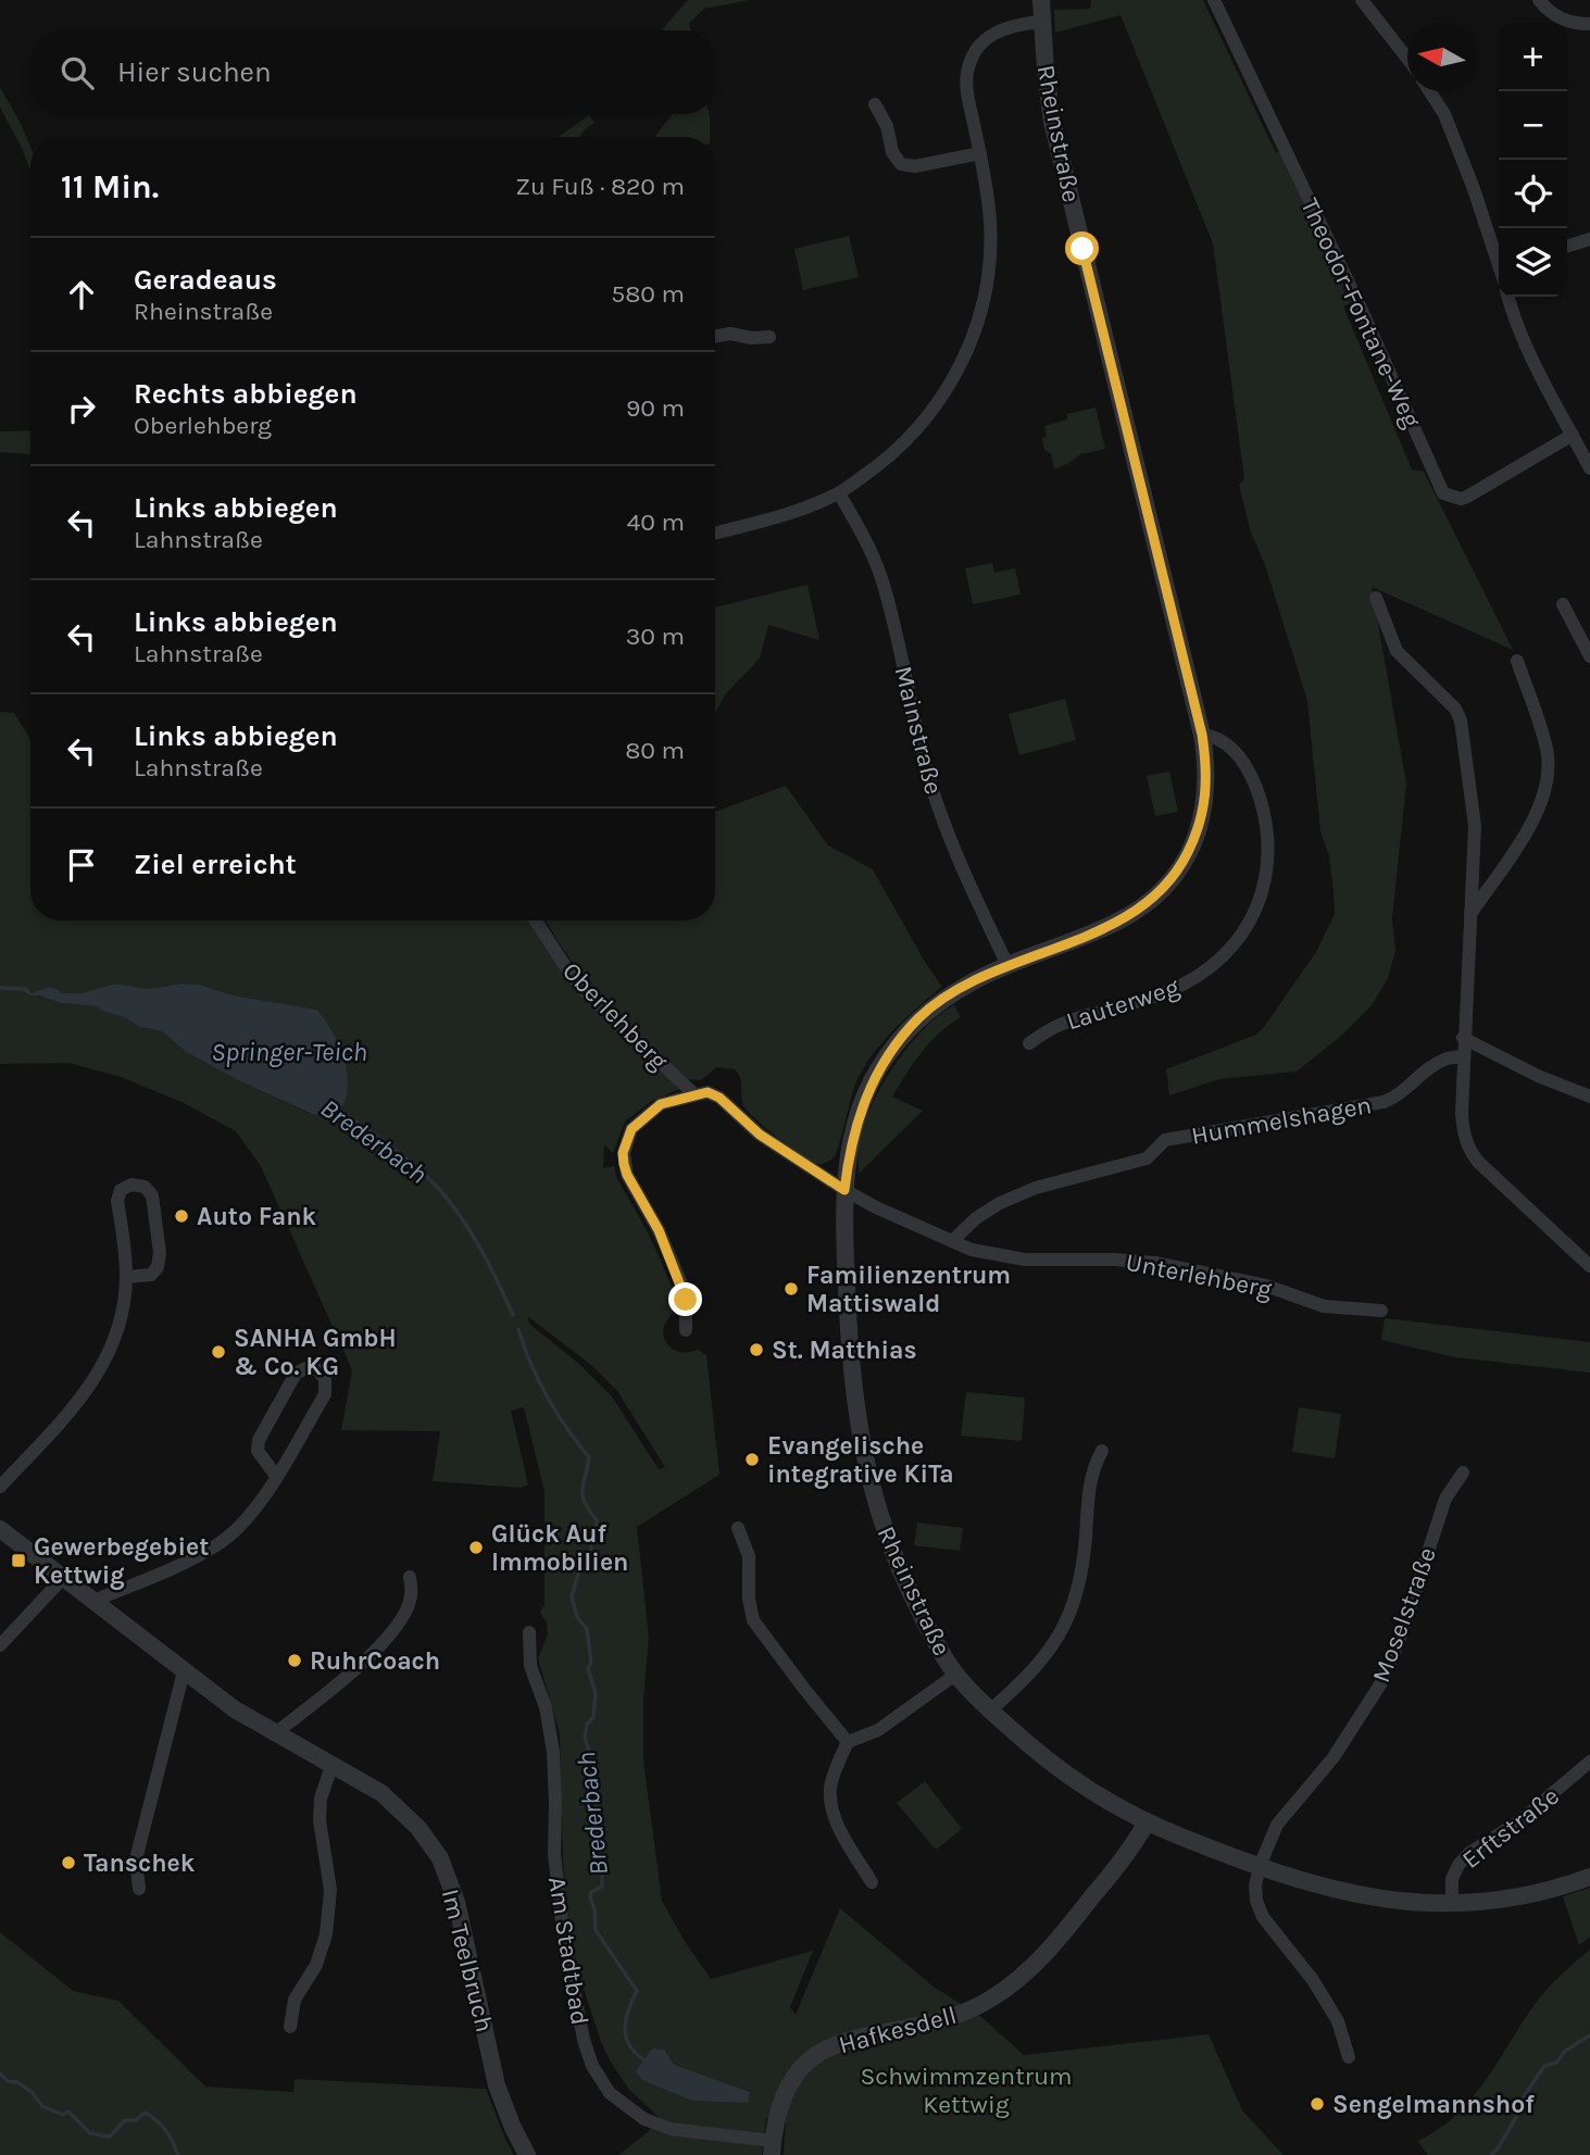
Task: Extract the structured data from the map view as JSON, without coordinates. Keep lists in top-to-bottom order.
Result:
{
  "streets": {
    "street": [
      "Rheinstraße",
      "Theodor-Fontane-Weg",
      "Mainstraße",
      "Lauterweg",
      "Oberlehberg",
      "Hummelshagen",
      "Unterlehberg",
      "Moselstraße",
      "Erftstraße",
      "Am Stadtbad",
      "Im Teelbruch",
      "Hafkesdell"
    ]
  },
  "crossings": [
    ["Rheinstraße", "Mainstraße"],
    ["Rheinstraße", "Lauterweg"],
    ["Rheinstraße", "Unterlehberg"],
    ["Rheinstraße", "Moselstraße"],
    ["Rheinstraße", "Erftstraße"],
    ["Rheinstraße", "Hafkesdell"],
    ["Hummelshagen", "Unterlehberg"],
    ["Am Stadtbad", "Hafkesdell"]
  ],
  "water": ["Springer-Teich", "Brederbach"],
  "parks": ["Schwimmzentrum Kettwig"],
  "places": {
    "other": [
      "Auto Fank",
      "Familienzentrum Mattiswald",
      "St. Matthias",
      "SANHA GmbH & Co. KG",
      "Evangelische integrative KiTa",
      "Glück Auf Immobilien",
      "RuhrCoach",
      "Tanschek",
      "Sengelmannshof"
    ],
    "transit": ["Gewerbegebiet Kettwig"]
  },
  "north": "left",
  "page": {
    "map_buttons": ["+", "−"],
    "search": "Hier suchen",
    "heading": ["11 Min.", "Zu Fuß · 820 m"],
    "list": [
      ["Geradeaus", "Rheinstraße", "580 m"],
      ["Rechts abbiegen", "Oberlehberg", "90 m"],
      ["Links abbiegen", "Lahnstraße", "40 m"],
      ["Links abbiegen", "Lahnstraße", "30 m"],
      ["Links abbiegen", "Lahnstraße", "80 m"],
      "Ziel erreicht"
    ]
  }
}
